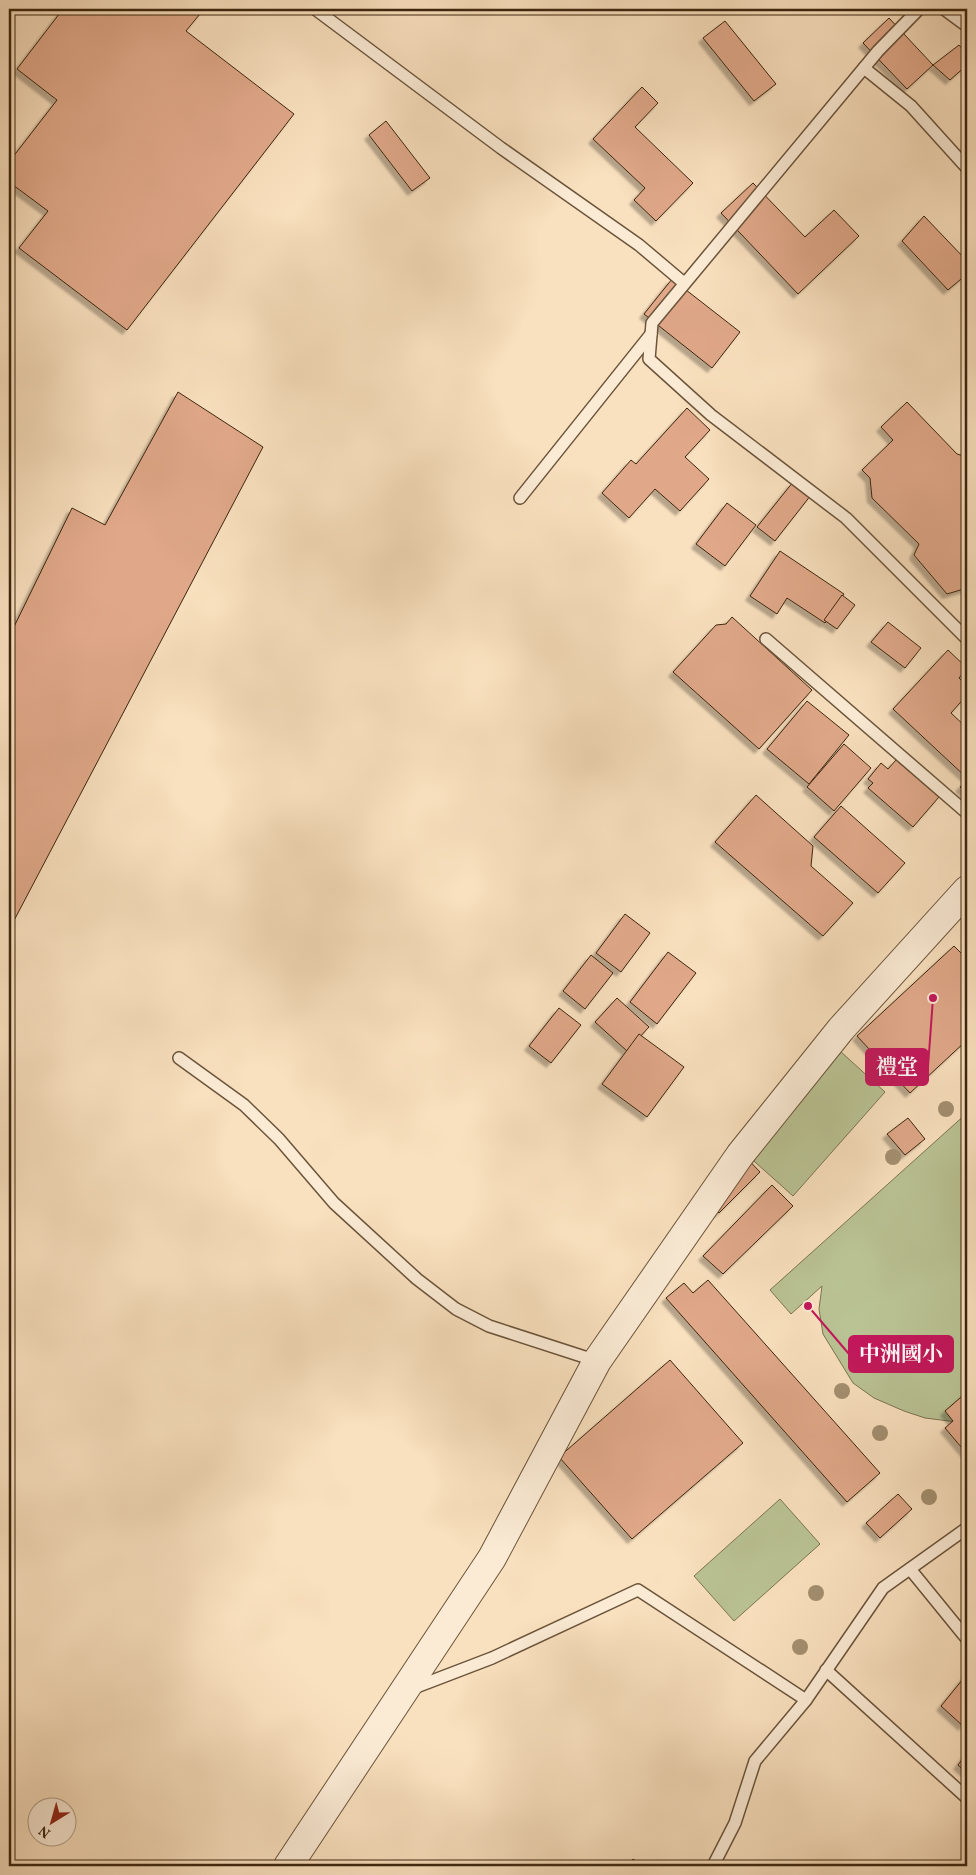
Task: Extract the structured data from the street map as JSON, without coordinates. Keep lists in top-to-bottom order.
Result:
{
  "places": ["禮堂", "中洲國小"],
  "north": "bottom left"
}
